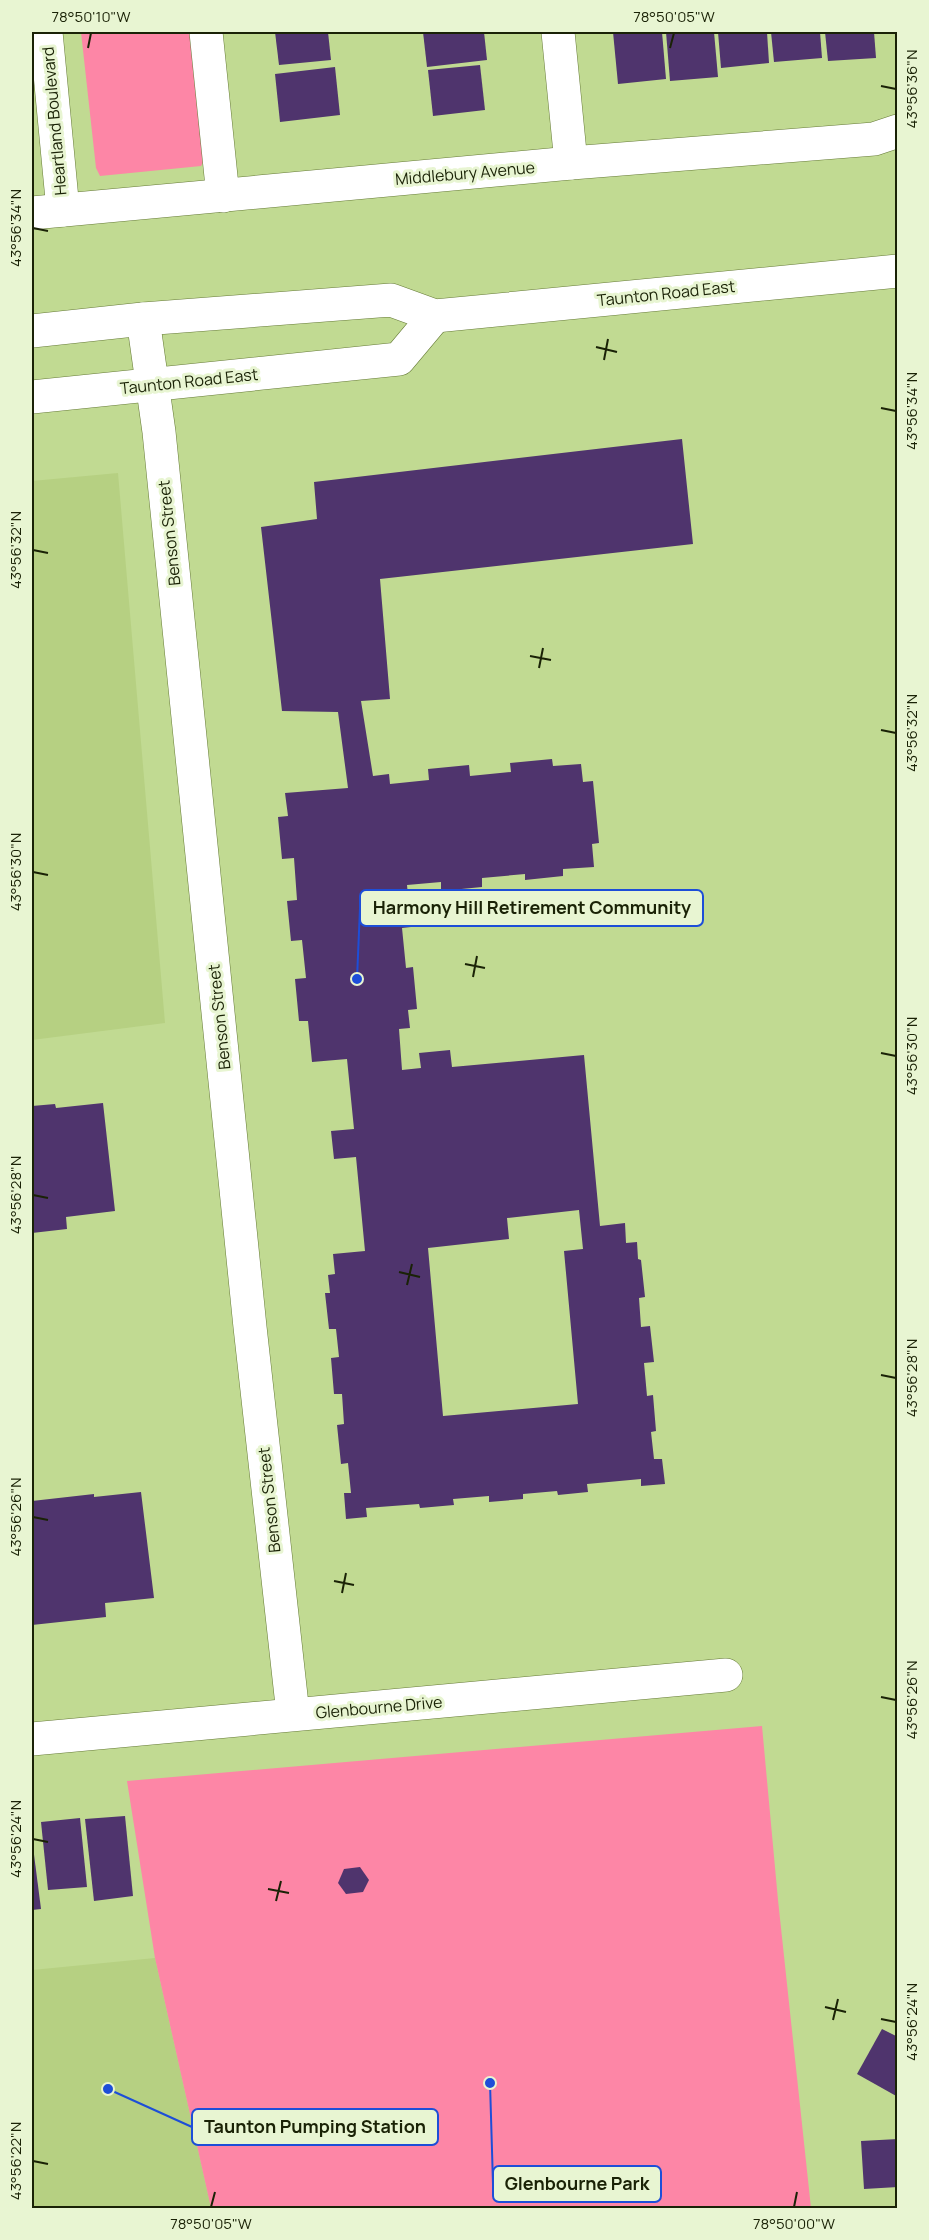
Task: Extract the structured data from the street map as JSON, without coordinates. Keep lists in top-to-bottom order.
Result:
{
  "streets": {
    "street": [
      "Heartland Boulevard",
      "Middlebury Avenue",
      "Taunton Road East",
      "Benson Street",
      "Glenbourne Drive"
    ]
  },
  "crossings": [
    ["Heartland Boulevard", "Middlebury Avenue"],
    ["Taunton Road East", "Benson Street"],
    ["Benson Street", "Glenbourne Drive"]
  ],
  "places": ["Harmony Hill Retirement Community", "Glenbourne Park", "Taunton Pumping Station"],
  "coordinates": [
    "78°50'10\"W",
    "78°50'05\"W",
    "43°56'36\"N",
    "43°56'34\"N",
    "43°56'32\"N",
    "43°56'30\"N",
    "43°56'28\"N",
    "43°56'26\"N",
    "43°56'24\"N",
    "43°56'22\"N",
    "78°50'00\"W"
  ]
}
